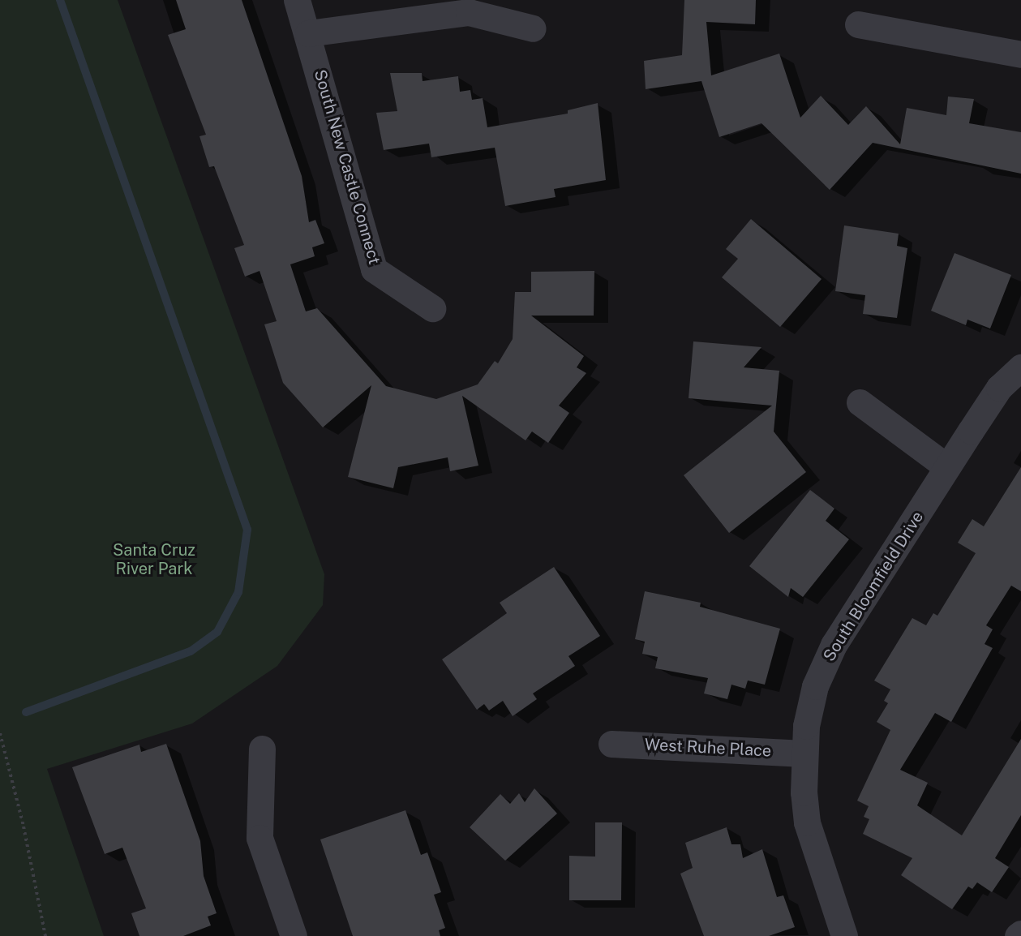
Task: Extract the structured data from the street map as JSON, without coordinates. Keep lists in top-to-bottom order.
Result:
{
  "streets": {
    "street": ["South New Castle Connect", "South Bloomfield Drive", "West Ruhe Place"]
  },
  "crossings": [
    ["South Bloomfield Drive", "West Ruhe Place"]
  ],
  "parks": ["Santa Cruz River Park"]
}
